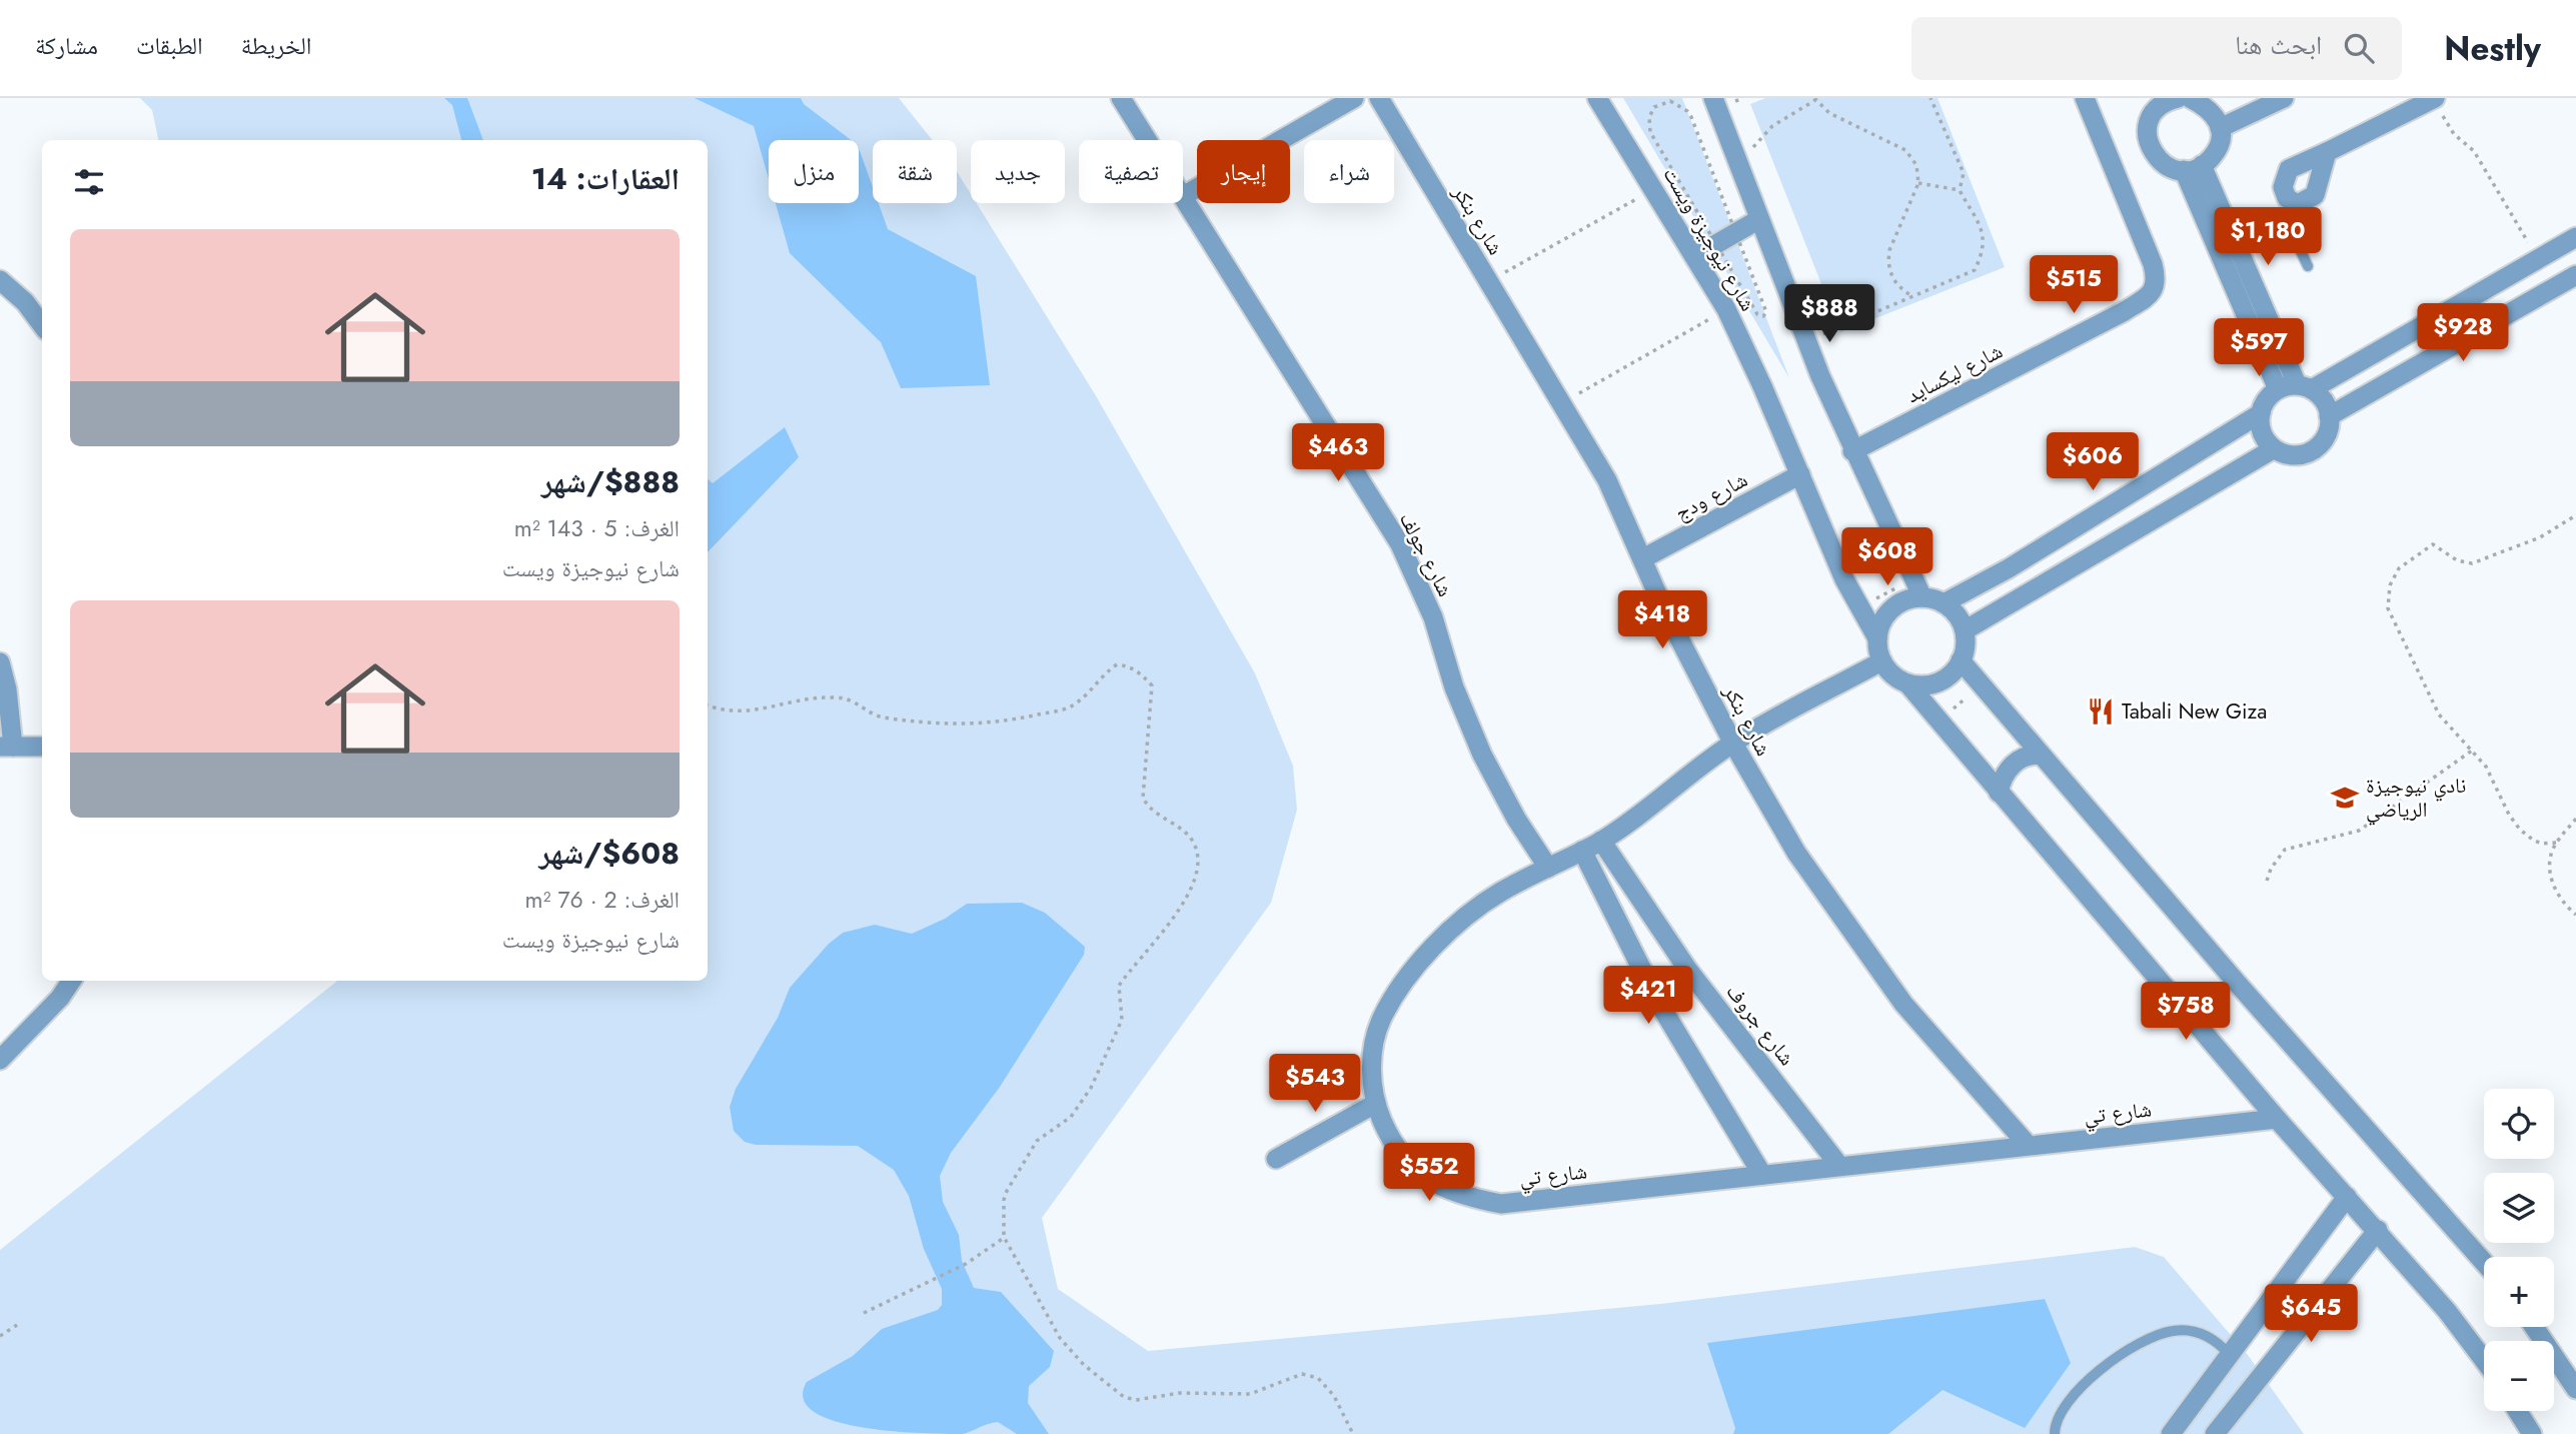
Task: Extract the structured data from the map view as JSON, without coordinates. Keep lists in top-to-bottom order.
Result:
{
  "streets": {
    "street": [
      "شارع بنكر",
      "شارع نيوجيزة ويست",
      "شارع ليكسايد",
      "شارع ودج",
      "شارع جولف",
      "شارع جروف",
      "شارع تي"
    ]
  },
  "crossings": [
    ["شارع بنكر", "شارع ودج"],
    ["شارع بنكر", "شارع تي"],
    ["شارع نيوجيزة ويست", "شارع ليكسايد"],
    ["شارع نيوجيزة ويست", "شارع ودج"],
    ["شارع نيوجيزة ويست", "شارع تي"],
    ["شارع جولف", "شارع تي"],
    ["شارع جروف", "شارع تي"]
  ],
  "places": {
    "restaurant": ["Tabali New Giza"],
    "school or university": ["نادي نيوجيزة الرياضي"]
  },
  "page": {
    "header": "Nestly",
    "search": "ابحث هنا",
    "nav": ["الخريطة", "الطبقات", "مشاركة"],
    "chip": [
      "شراء",
      "إيجار",
      "تصفية",
      "جديد",
      "شقة",
      "منزل"
    ],
    "heading": "العقارات: 14",
    "price": [
      "$1,180",
      "$515",
      "$888",
      "$928",
      "$597",
      "$463",
      "$606",
      "$608",
      "$418",
      "$421",
      "$758",
      "$543",
      "$552",
      "$645"
    ],
    "list": [
      {
        "name": "$888/شهر",
        "note": "الغرف: 5 · 143 m² · شارع نيوجيزة ويست"
      },
      {
        "name": "$608/شهر",
        "note": "الغرف: 2 · 76 m² · شارع نيوجيزة ويست"
      }
    ],
    "map_buttons": ["+", "−"]
  }
}
